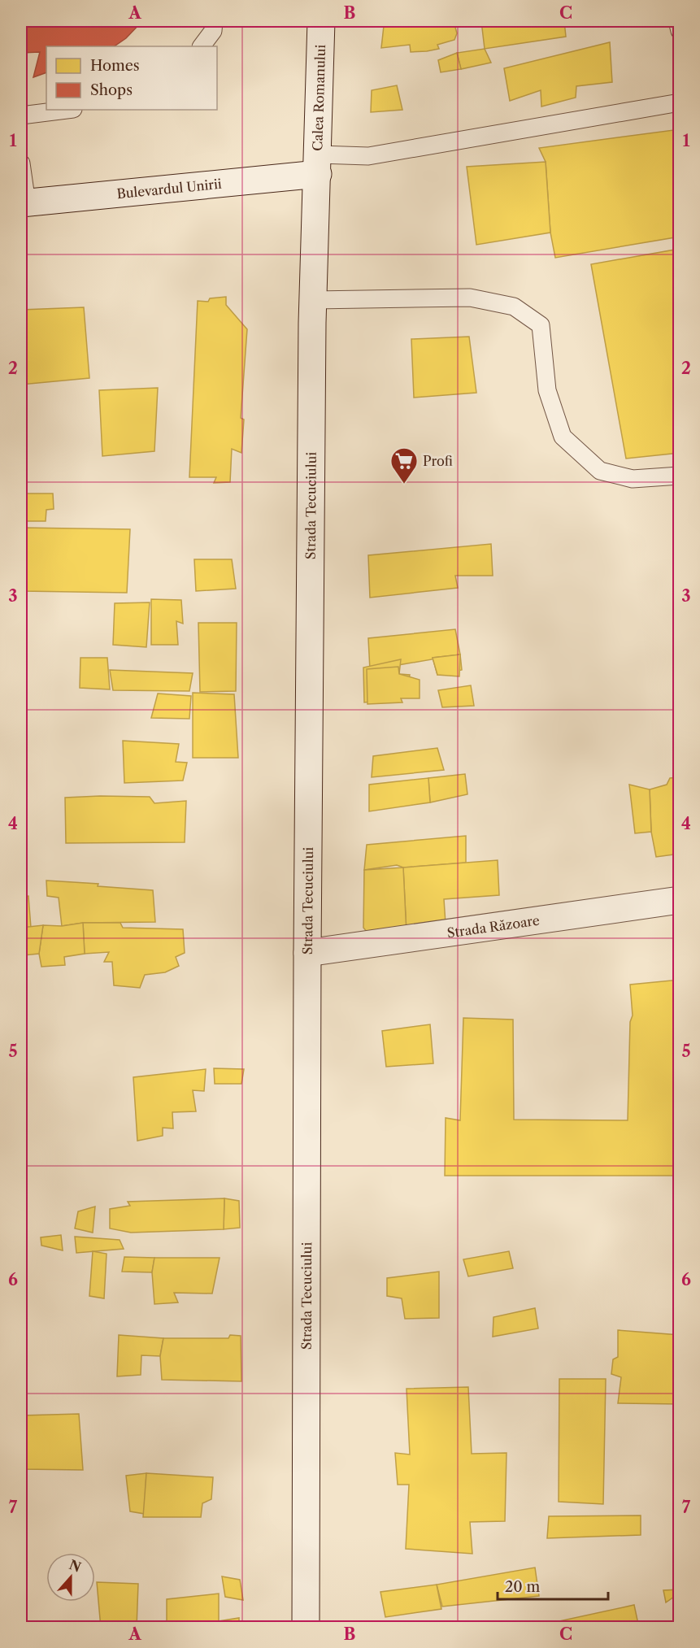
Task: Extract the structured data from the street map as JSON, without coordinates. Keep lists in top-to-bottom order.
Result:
{
  "streets": {
    "main road": [
      "Calea Romanului",
      "Bulevardul Unirii",
      "Strada Tecuciului",
      "Strada Răzoare"
    ]
  },
  "crossings": [
    ["Calea Romanului", "Bulevardul Unirii"],
    ["Calea Romanului", "Strada Tecuciului"],
    ["Bulevardul Unirii", "Strada Tecuciului"],
    ["Strada Tecuciului", "Strada Răzoare"]
  ],
  "places": {
    "supermarket": ["Profi"]
  },
  "legend": ["Homes", "Shops"],
  "scale_bar": "20 m",
  "north": "top",
  "grid": {
    "columns": ["A", "B", "C"],
    "rows": [
      "1",
      "2",
      "3",
      "4",
      "5",
      "6",
      "7"
    ]
  }
}
